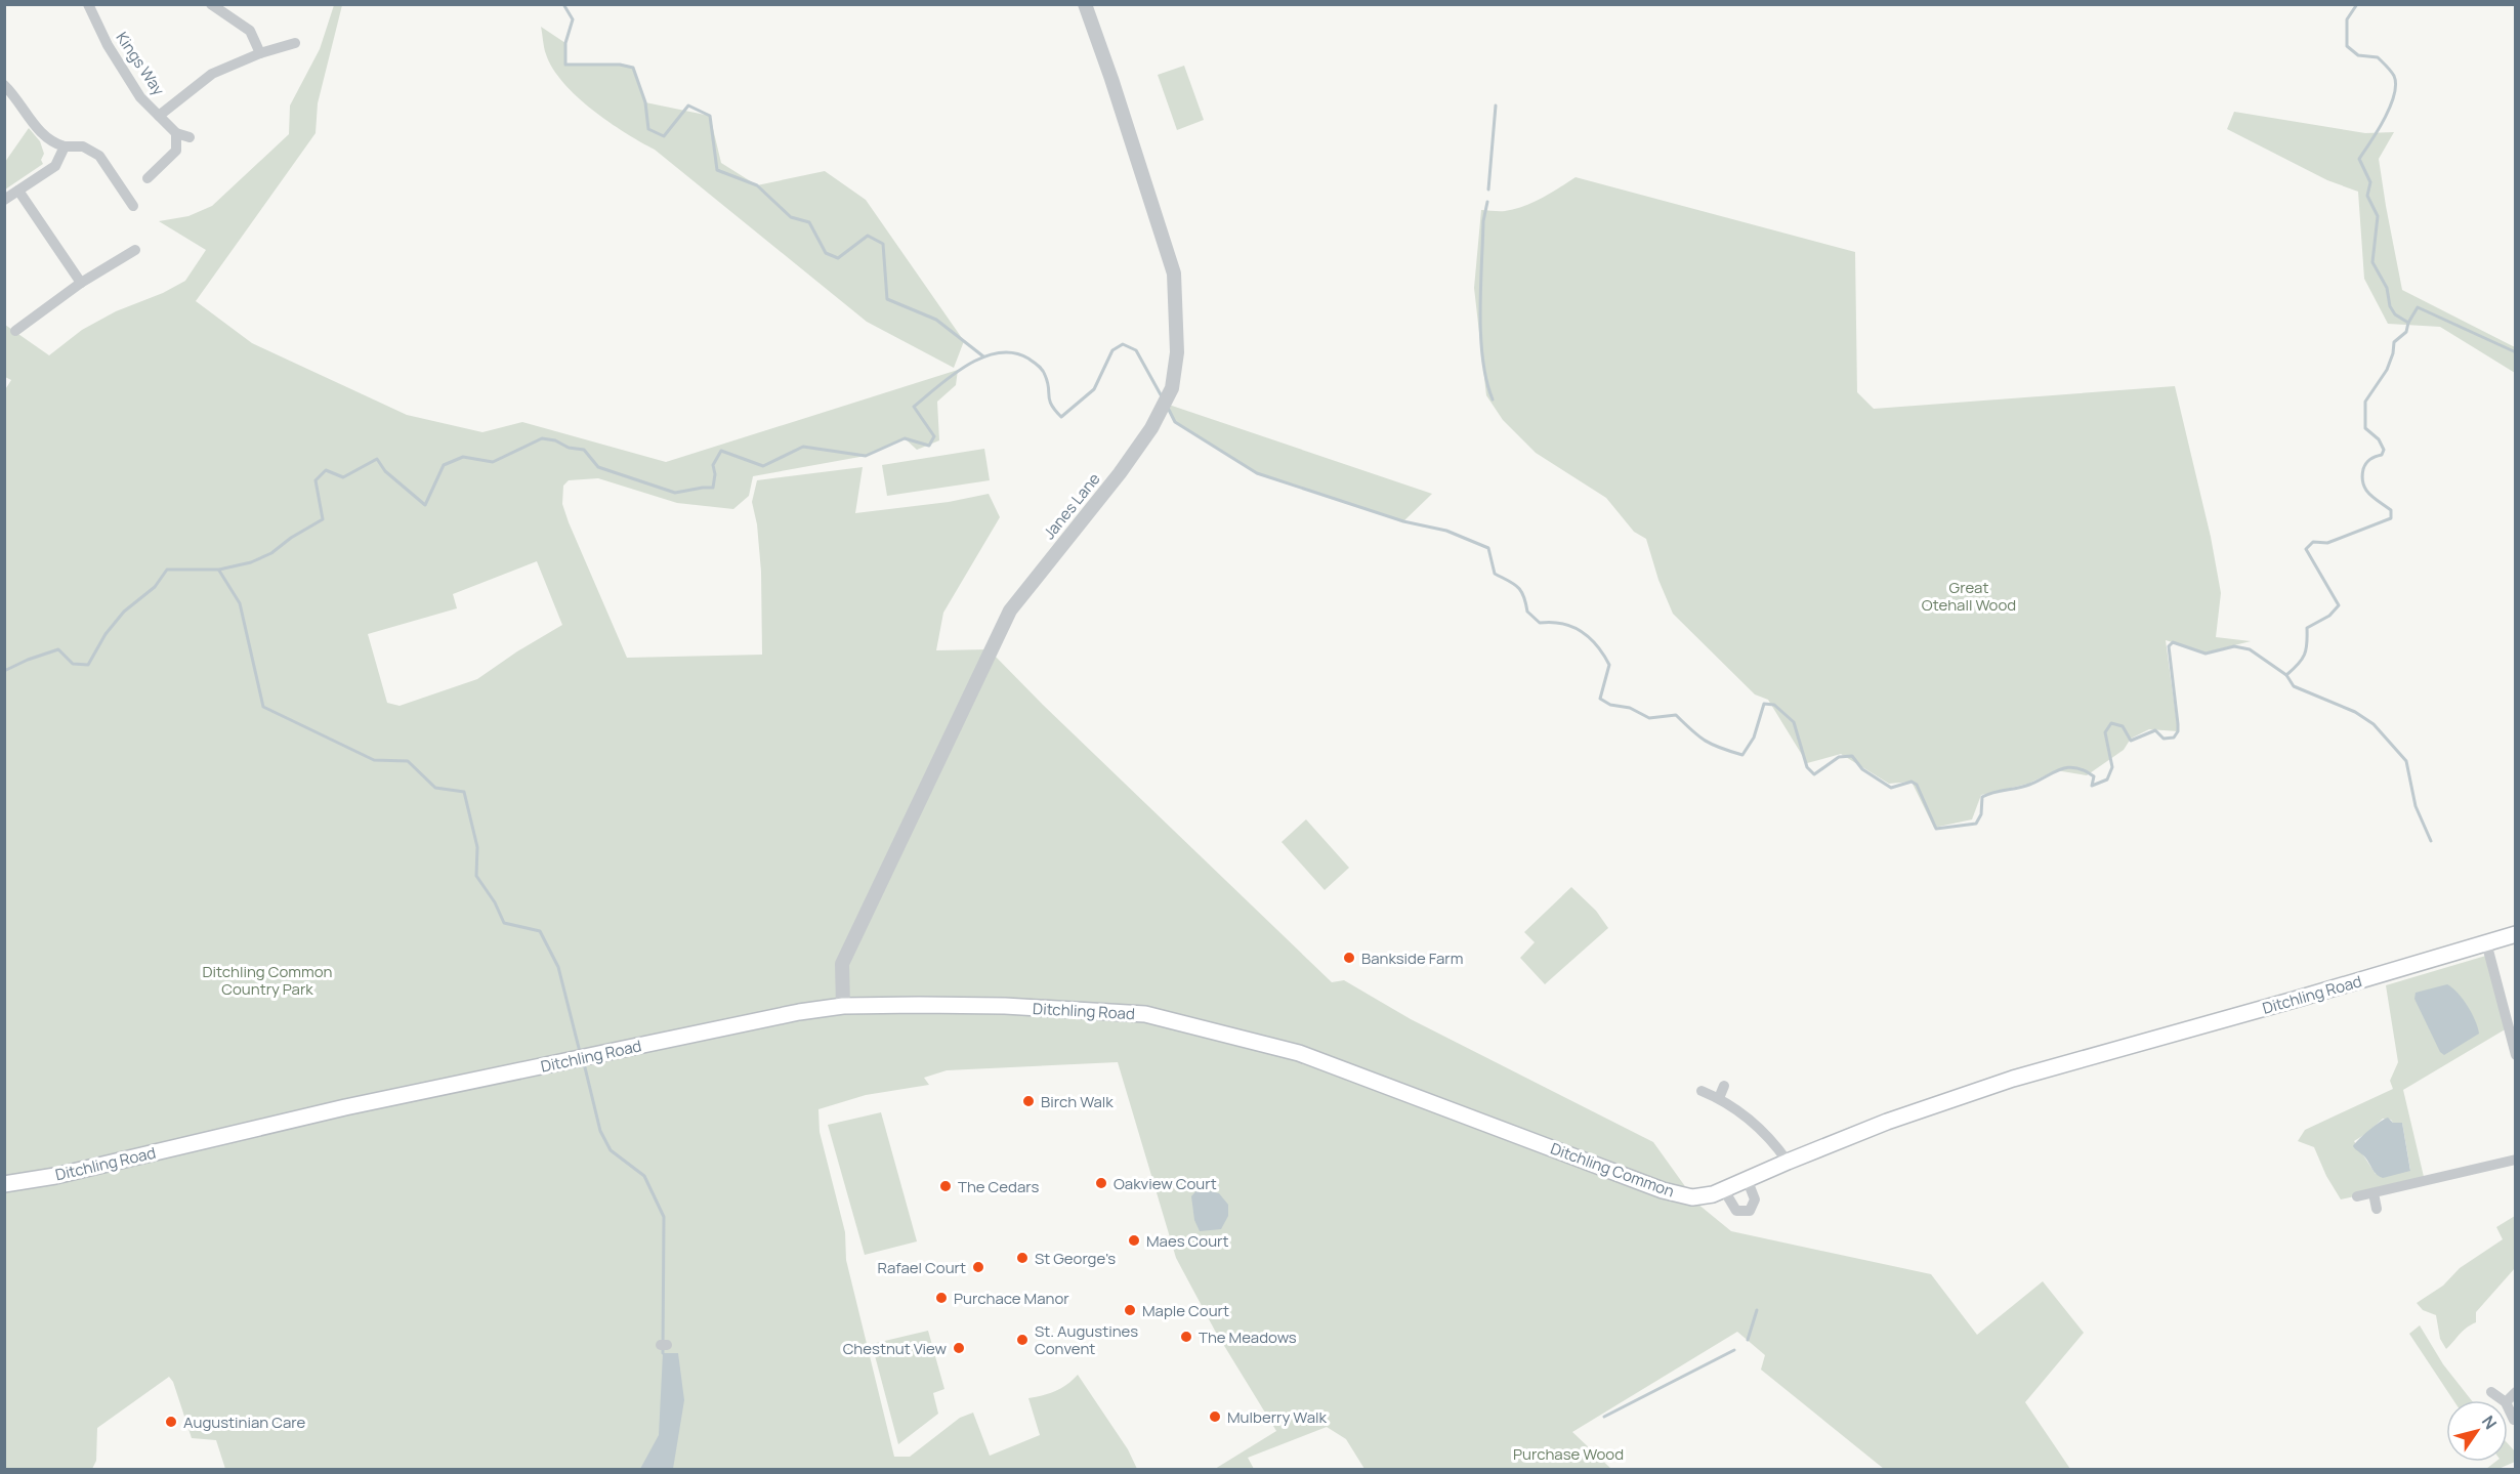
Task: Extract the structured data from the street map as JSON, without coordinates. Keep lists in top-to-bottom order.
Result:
{
  "streets": {
    "main road": ["Ditchling Road", "Ditchling Common"],
    "street": ["Kings Way", "Janes Lane"]
  },
  "crossings": [
    ["Janes Lane", "Ditchling Road"],
    ["Ditchling Road", "Ditchling Common"]
  ],
  "parks": ["Great Otehall Wood", "Ditchling Common Country Park", "Purchase Wood"],
  "places": [
    "Bankside Farm",
    "Birch Walk",
    "Oakview Court",
    "The Cedars",
    "Maes Court",
    "St George's",
    "Rafael Court",
    "Purchace Manor",
    "Maple Court",
    "The Meadows",
    "St. Augustines Convent",
    "Chestnut View",
    "Mulberry Walk",
    "Augustinian Care"
  ],
  "north": "top right"
}
